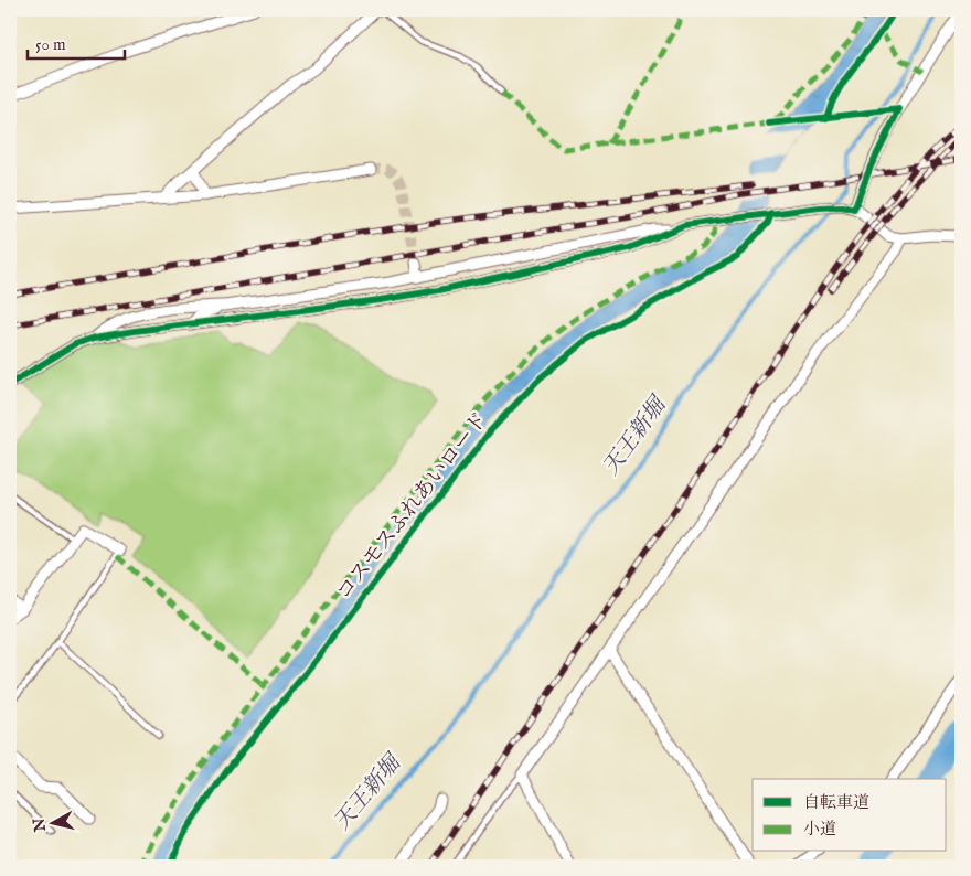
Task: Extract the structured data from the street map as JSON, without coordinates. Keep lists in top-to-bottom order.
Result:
{
  "streets": {
    "cycle path": ["コスモスふれあいロード"]
  },
  "water": ["天王新堀"],
  "legend": ["自転車道", "小道"],
  "scale_bar": "50 m",
  "north": "left"
}
